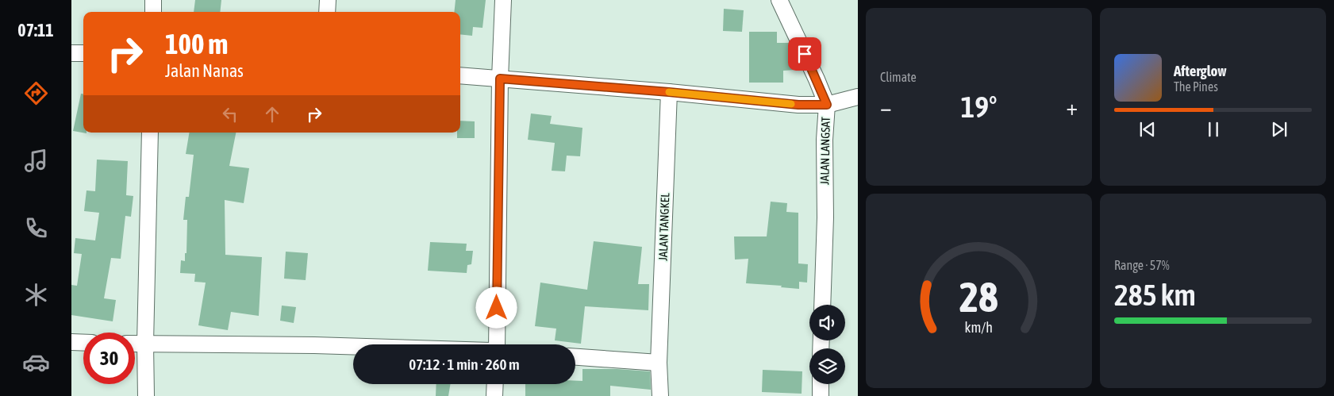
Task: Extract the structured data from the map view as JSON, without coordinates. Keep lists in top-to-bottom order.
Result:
{
  "streets": {
    "street": ["JALAN LANGSAT", "JALAN TANGKEL"]
  },
  "page": {
    "tabs": "07:11",
    "tile": [
      "Climate",
      ["Range · 57%", "285 km"]
    ],
    "turn": ["100 m", "Jalan Nanas"],
    "song": ["Afterglow", "The Pines"],
    "heat": ["−", "19°", "+"],
    "limit": "30",
    "trip": "07:12 · 1 min · 260 m",
    "gauge": ["28", "km/h"]
  }
}
